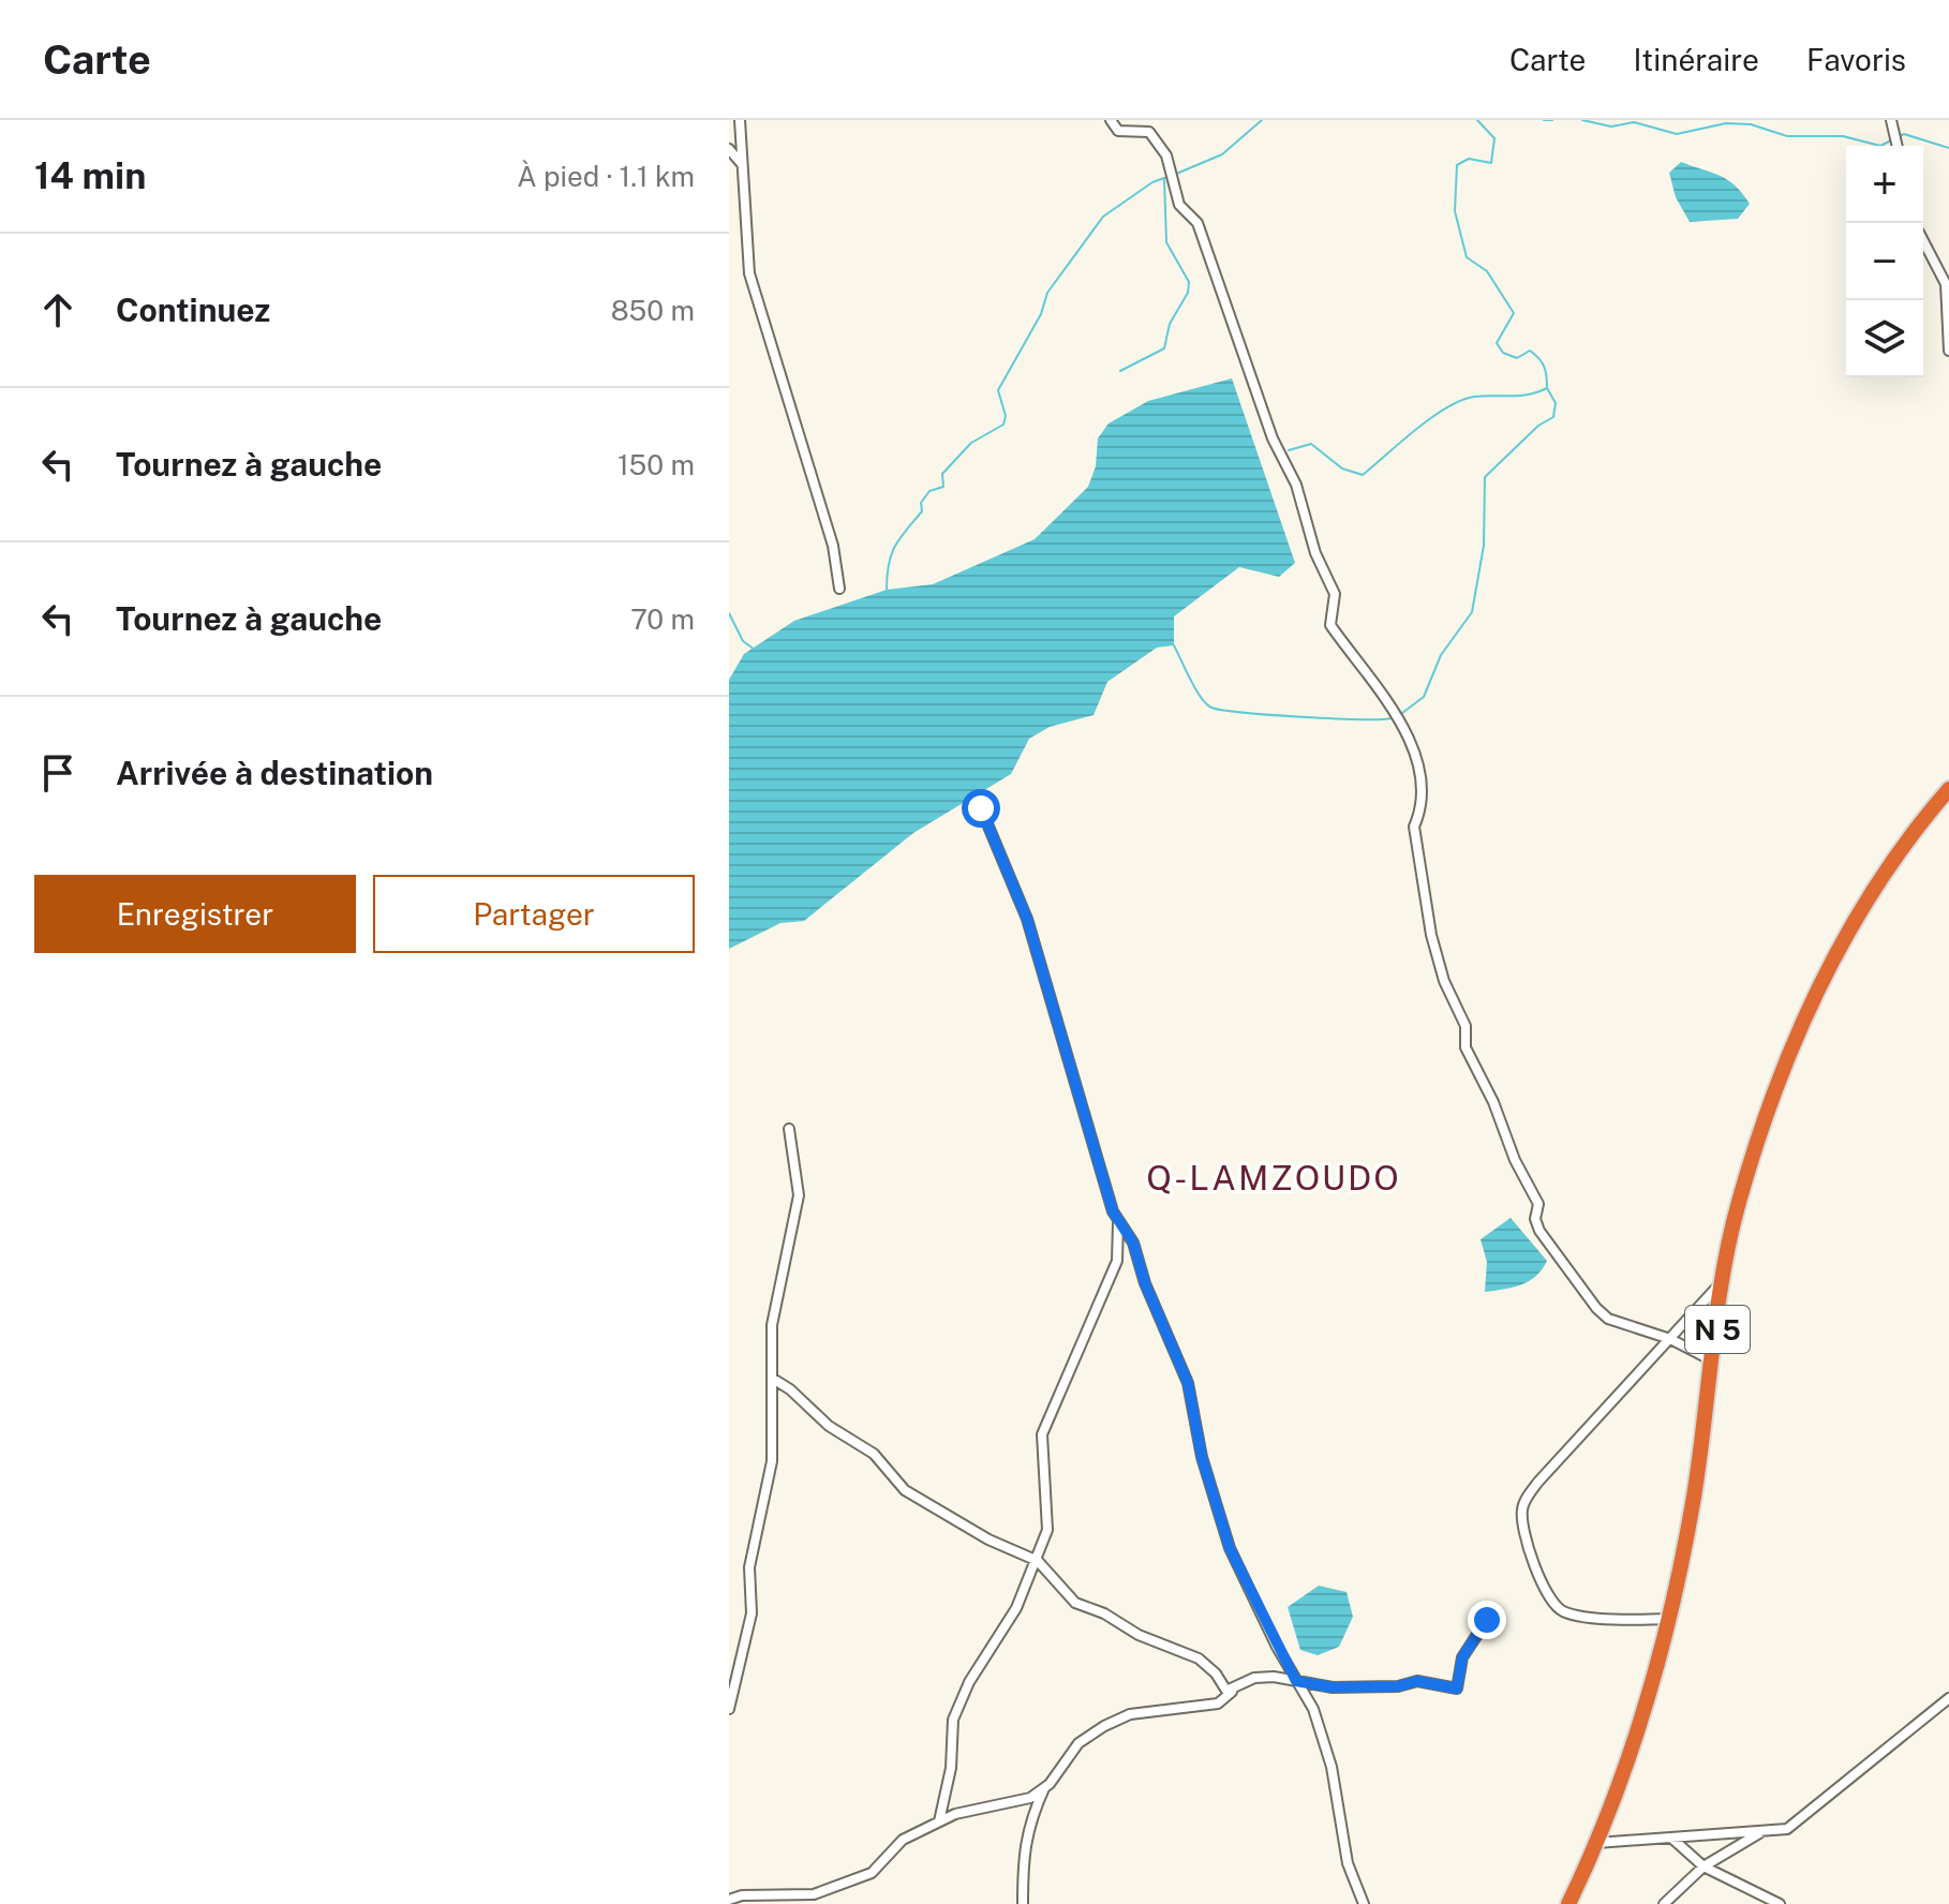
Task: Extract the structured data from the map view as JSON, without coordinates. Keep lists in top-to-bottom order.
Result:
{
  "streets": {
    "highway": ["N 5"]
  },
  "districts": ["Q-LAMZOUDO"],
  "page": {
    "header": "Carte",
    "nav": ["Carte", "Itinéraire", "Favoris"],
    "heading": ["14 min", "À pied · 1.1 km"],
    "map_buttons": ["+", "−"],
    "list": [
      ["Continuez", "850 m"],
      ["Tournez à gauche", "150 m"],
      ["Tournez à gauche", "70 m"],
      "Arrivée à destination"
    ],
    "buttons": ["Enregistrer", "Partager"]
  }
}
